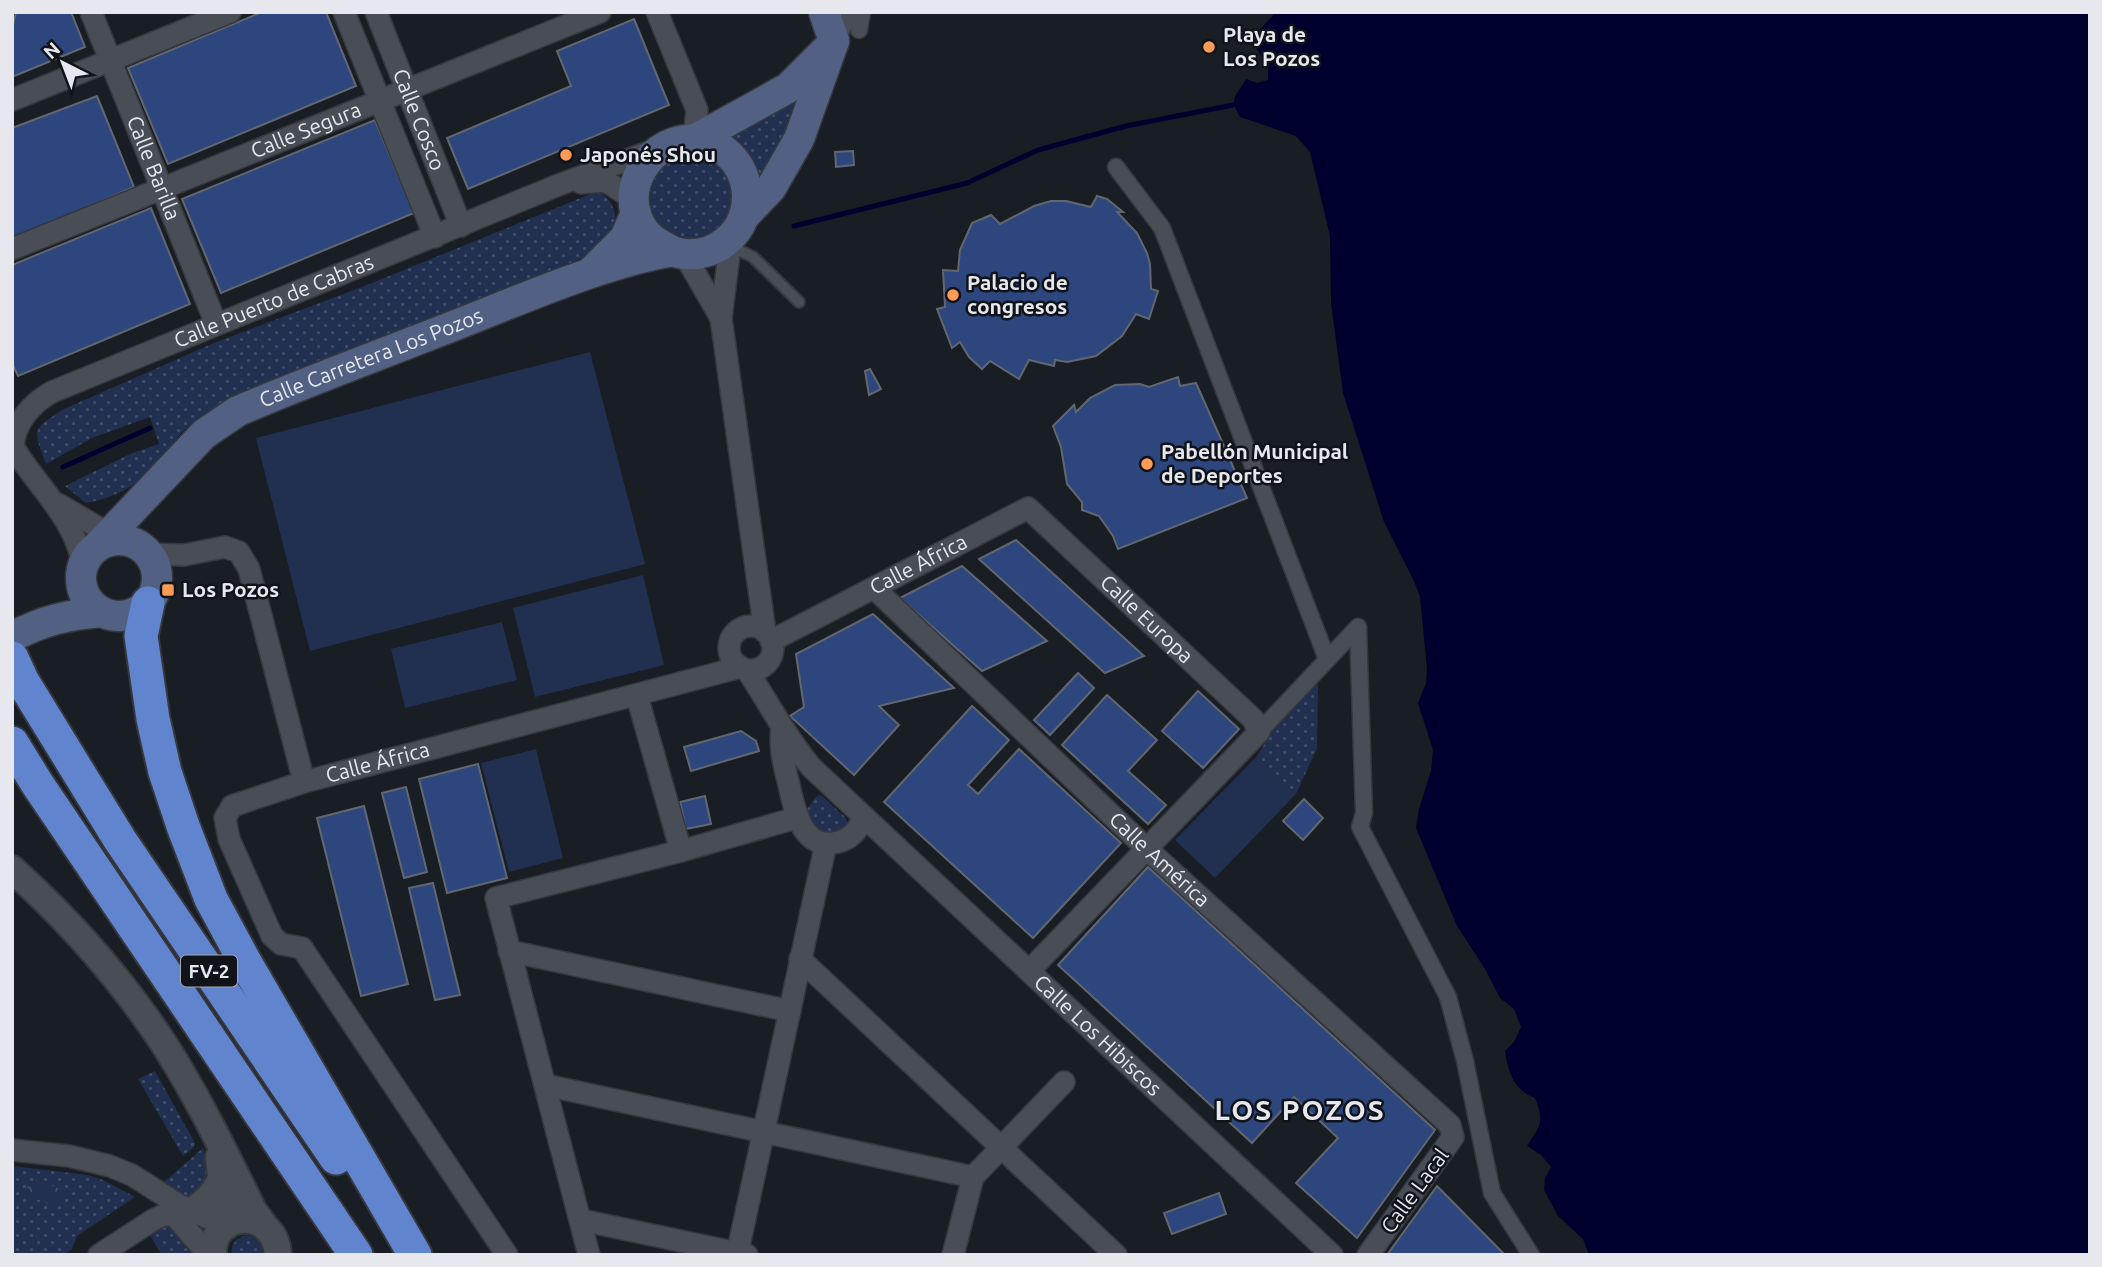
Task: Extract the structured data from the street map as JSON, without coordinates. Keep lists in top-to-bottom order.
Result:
{
  "streets": {
    "highway": ["FV-2"],
    "main road": ["Calle Carretera Los Pozos"],
    "street": [
      "Calle Cosco",
      "Calle Segura",
      "Calle Barilla",
      "Calle Puerto de Cabras",
      "Calle África",
      "Calle Europa",
      "Calle América",
      "Calle Los Hibiscos",
      "Calle Lacal"
    ]
  },
  "crossings": [
    ["Calle Cosco", "Calle Segura"],
    ["Calle Cosco", "Calle Puerto de Cabras"],
    ["Calle Segura", "Calle Barilla"],
    ["Calle Barilla", "Calle Puerto de Cabras"],
    ["Calle Puerto de Cabras", "Calle Carretera Los Pozos"],
    ["Calle África", "Calle Europa"],
    ["Calle África", "Calle América"],
    ["Calle América", "Calle Lacal"]
  ],
  "districts": ["LOS POZOS"],
  "places": {
    "other": [
      "Playa de Los Pozos",
      "Japonés Shou",
      "Palacio de congresos",
      "Pabellón Municipal de Deportes"
    ],
    "transit": ["Los Pozos"]
  },
  "north": "top left"
}
